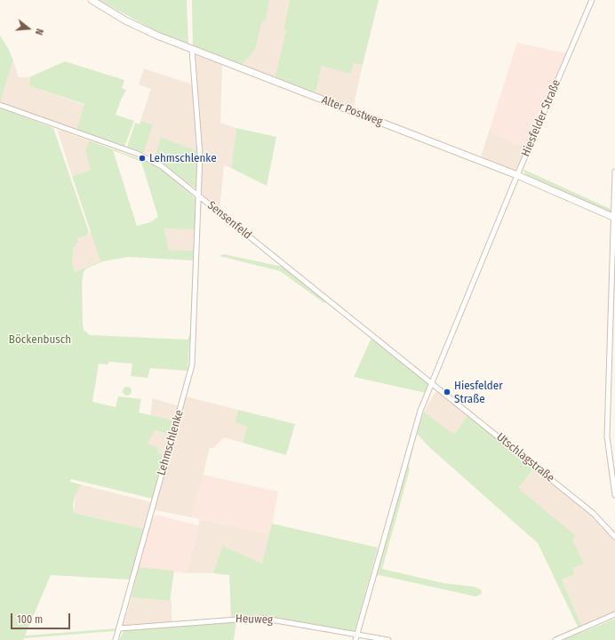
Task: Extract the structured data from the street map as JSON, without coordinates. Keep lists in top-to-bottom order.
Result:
{
  "streets": {
    "main road": ["Alter Postweg"],
    "street": [
      "Hiesfelder Straße",
      "Sensenfeld",
      "Lehmschlenke",
      "Utschlagstraße",
      "Heuweg"
    ]
  },
  "crossings": [
    ["Alter Postweg", "Hiesfelder Straße"],
    ["Alter Postweg", "Lehmschlenke"],
    ["Hiesfelder Straße", "Sensenfeld"],
    ["Hiesfelder Straße", "Utschlagstraße"],
    ["Hiesfelder Straße", "Heuweg"],
    ["Sensenfeld", "Lehmschlenke"],
    ["Sensenfeld", "Utschlagstraße"],
    ["Lehmschlenke", "Heuweg"]
  ],
  "parks": ["Böckenbusch"],
  "places": ["Lehmschlenke", "Hiesfelder Straße"],
  "scale_bar": "100 m",
  "north": "right"
}
